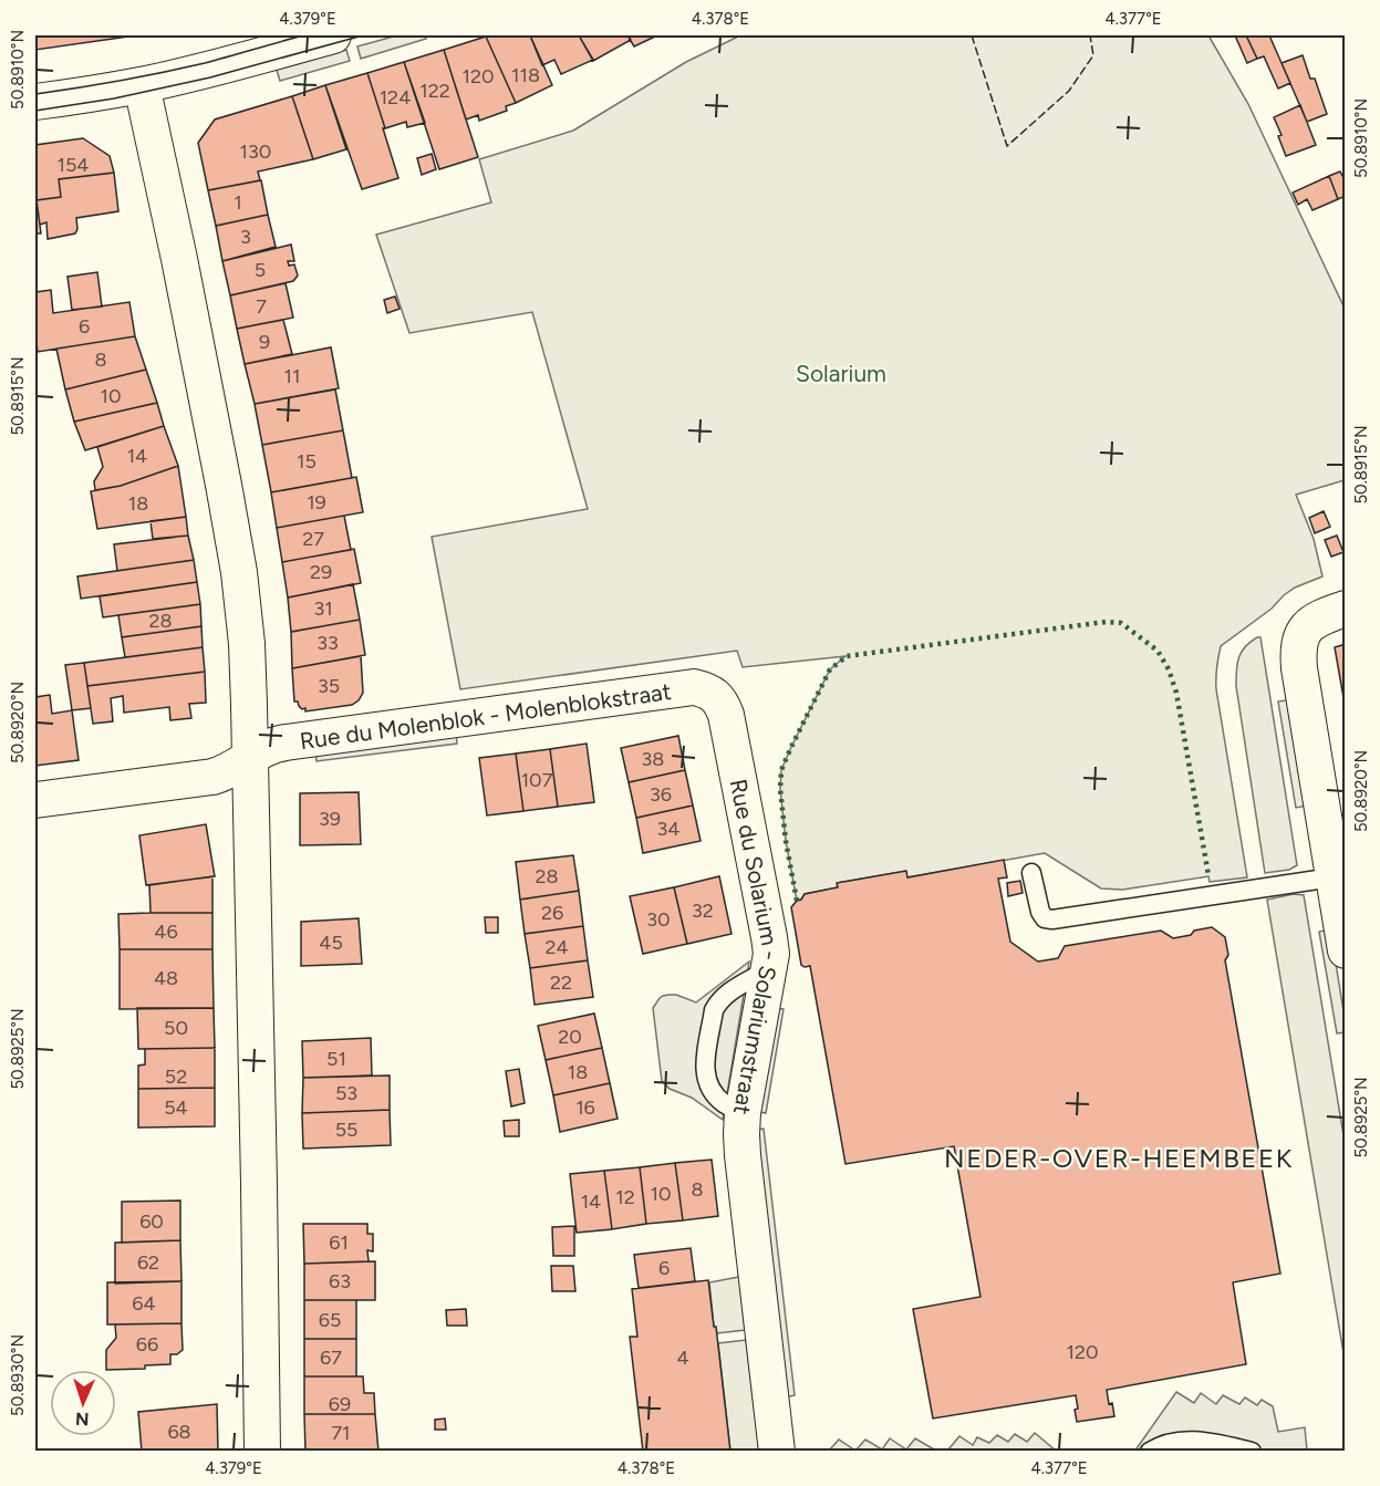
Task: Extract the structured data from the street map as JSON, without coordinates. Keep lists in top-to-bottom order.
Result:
{
  "streets": {
    "street": ["Rue du Molenblok - Molenblokstraat", "Rue du Solarium - Solariumstraat"]
  },
  "crossings": [
    ["Rue du Molenblok - Molenblokstraat", "Rue du Solarium - Solariumstraat"]
  ],
  "districts": ["NEDER-OVER-HEEMBEEK"],
  "parks": ["Solarium"],
  "house_numbers": [
    "118",
    "120",
    "122",
    "124",
    "130",
    "154",
    "1",
    "3",
    "5",
    "7",
    "6",
    "9",
    "8",
    "11",
    "10",
    "14",
    "15",
    "19",
    "18",
    "27",
    "29",
    "31",
    "28",
    "33",
    "35",
    "38",
    "107",
    "36",
    "39",
    "34",
    "28",
    "32",
    "26",
    "30",
    "46",
    "45",
    "24",
    "48",
    "22",
    "50",
    "20",
    "51",
    "18",
    "52",
    "53",
    "54",
    "16",
    "55",
    "8",
    "10",
    "12",
    "14",
    "60",
    "61",
    "62",
    "6",
    "63",
    "64",
    "65",
    "66",
    "120",
    "67",
    "4",
    "69",
    "68",
    "71"
  ],
  "north": "bottom",
  "coordinates": [
    "4.379°E",
    "4.378°E",
    "4.377°E",
    "50.8910°N",
    "50.8915°N",
    "50.8920°N",
    "50.8925°N",
    "50.8930°N"
  ]
}
